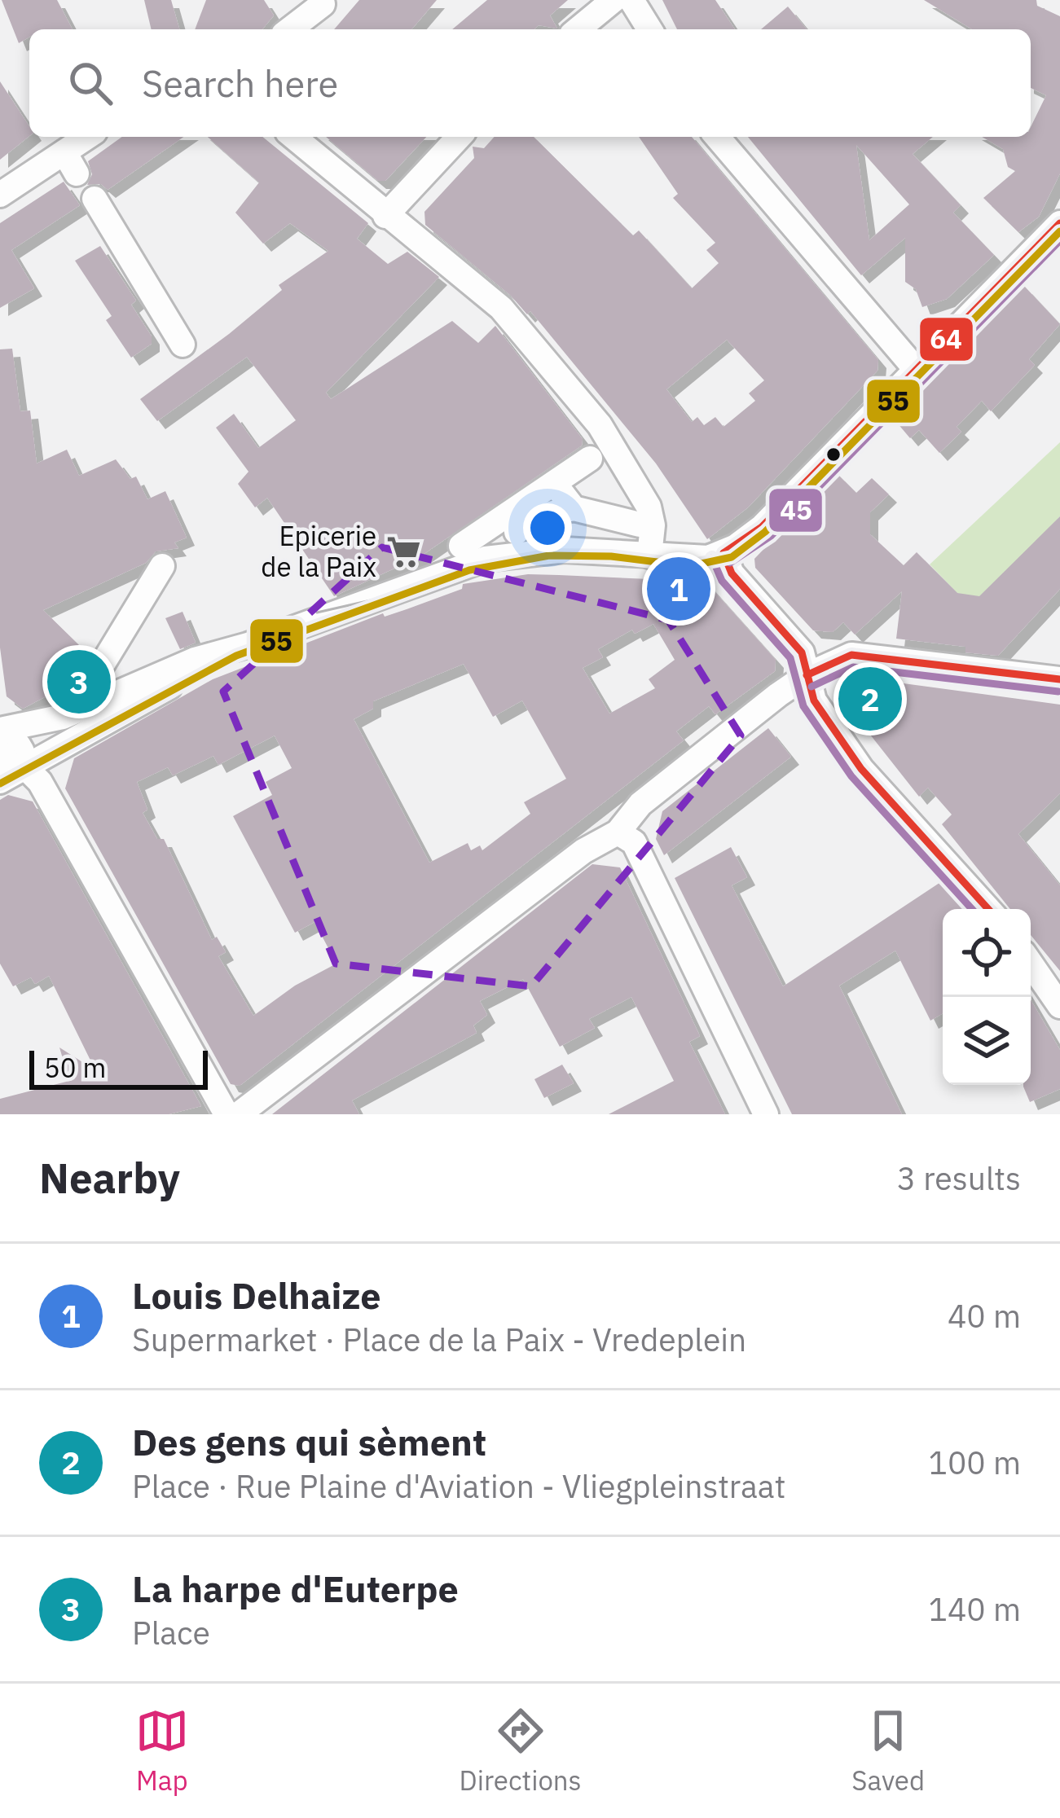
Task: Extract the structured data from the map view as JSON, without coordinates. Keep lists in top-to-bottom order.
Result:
{
  "places": {
    "supermarket": ["Epicerie de la Paix"]
  },
  "lines": ["transit line 64", "transit line 55", "transit line 45"],
  "scale_bar": "50 m",
  "page": {
    "search": "Search here",
    "pins": ["1", "3", "2"],
    "scale": "50 m",
    "heading": ["Nearby", "3 results"],
    "list": [
      {
        "mark": "1",
        "name": "Louis Delhaize",
        "note": "Supermarket · Place de la Paix - Vredeplein",
        "value": "40 m"
      },
      {
        "mark": "2",
        "name": "Des gens qui sèment",
        "note": "Place · Rue Plaine d'Aviation - Vliegpleinstraat",
        "value": "100 m"
      },
      {
        "mark": "3",
        "name": "La harpe d'Euterpe",
        "note": "Place",
        "value": "140 m"
      }
    ],
    "nav": ["Map", "Directions", "Saved"]
  }
}
